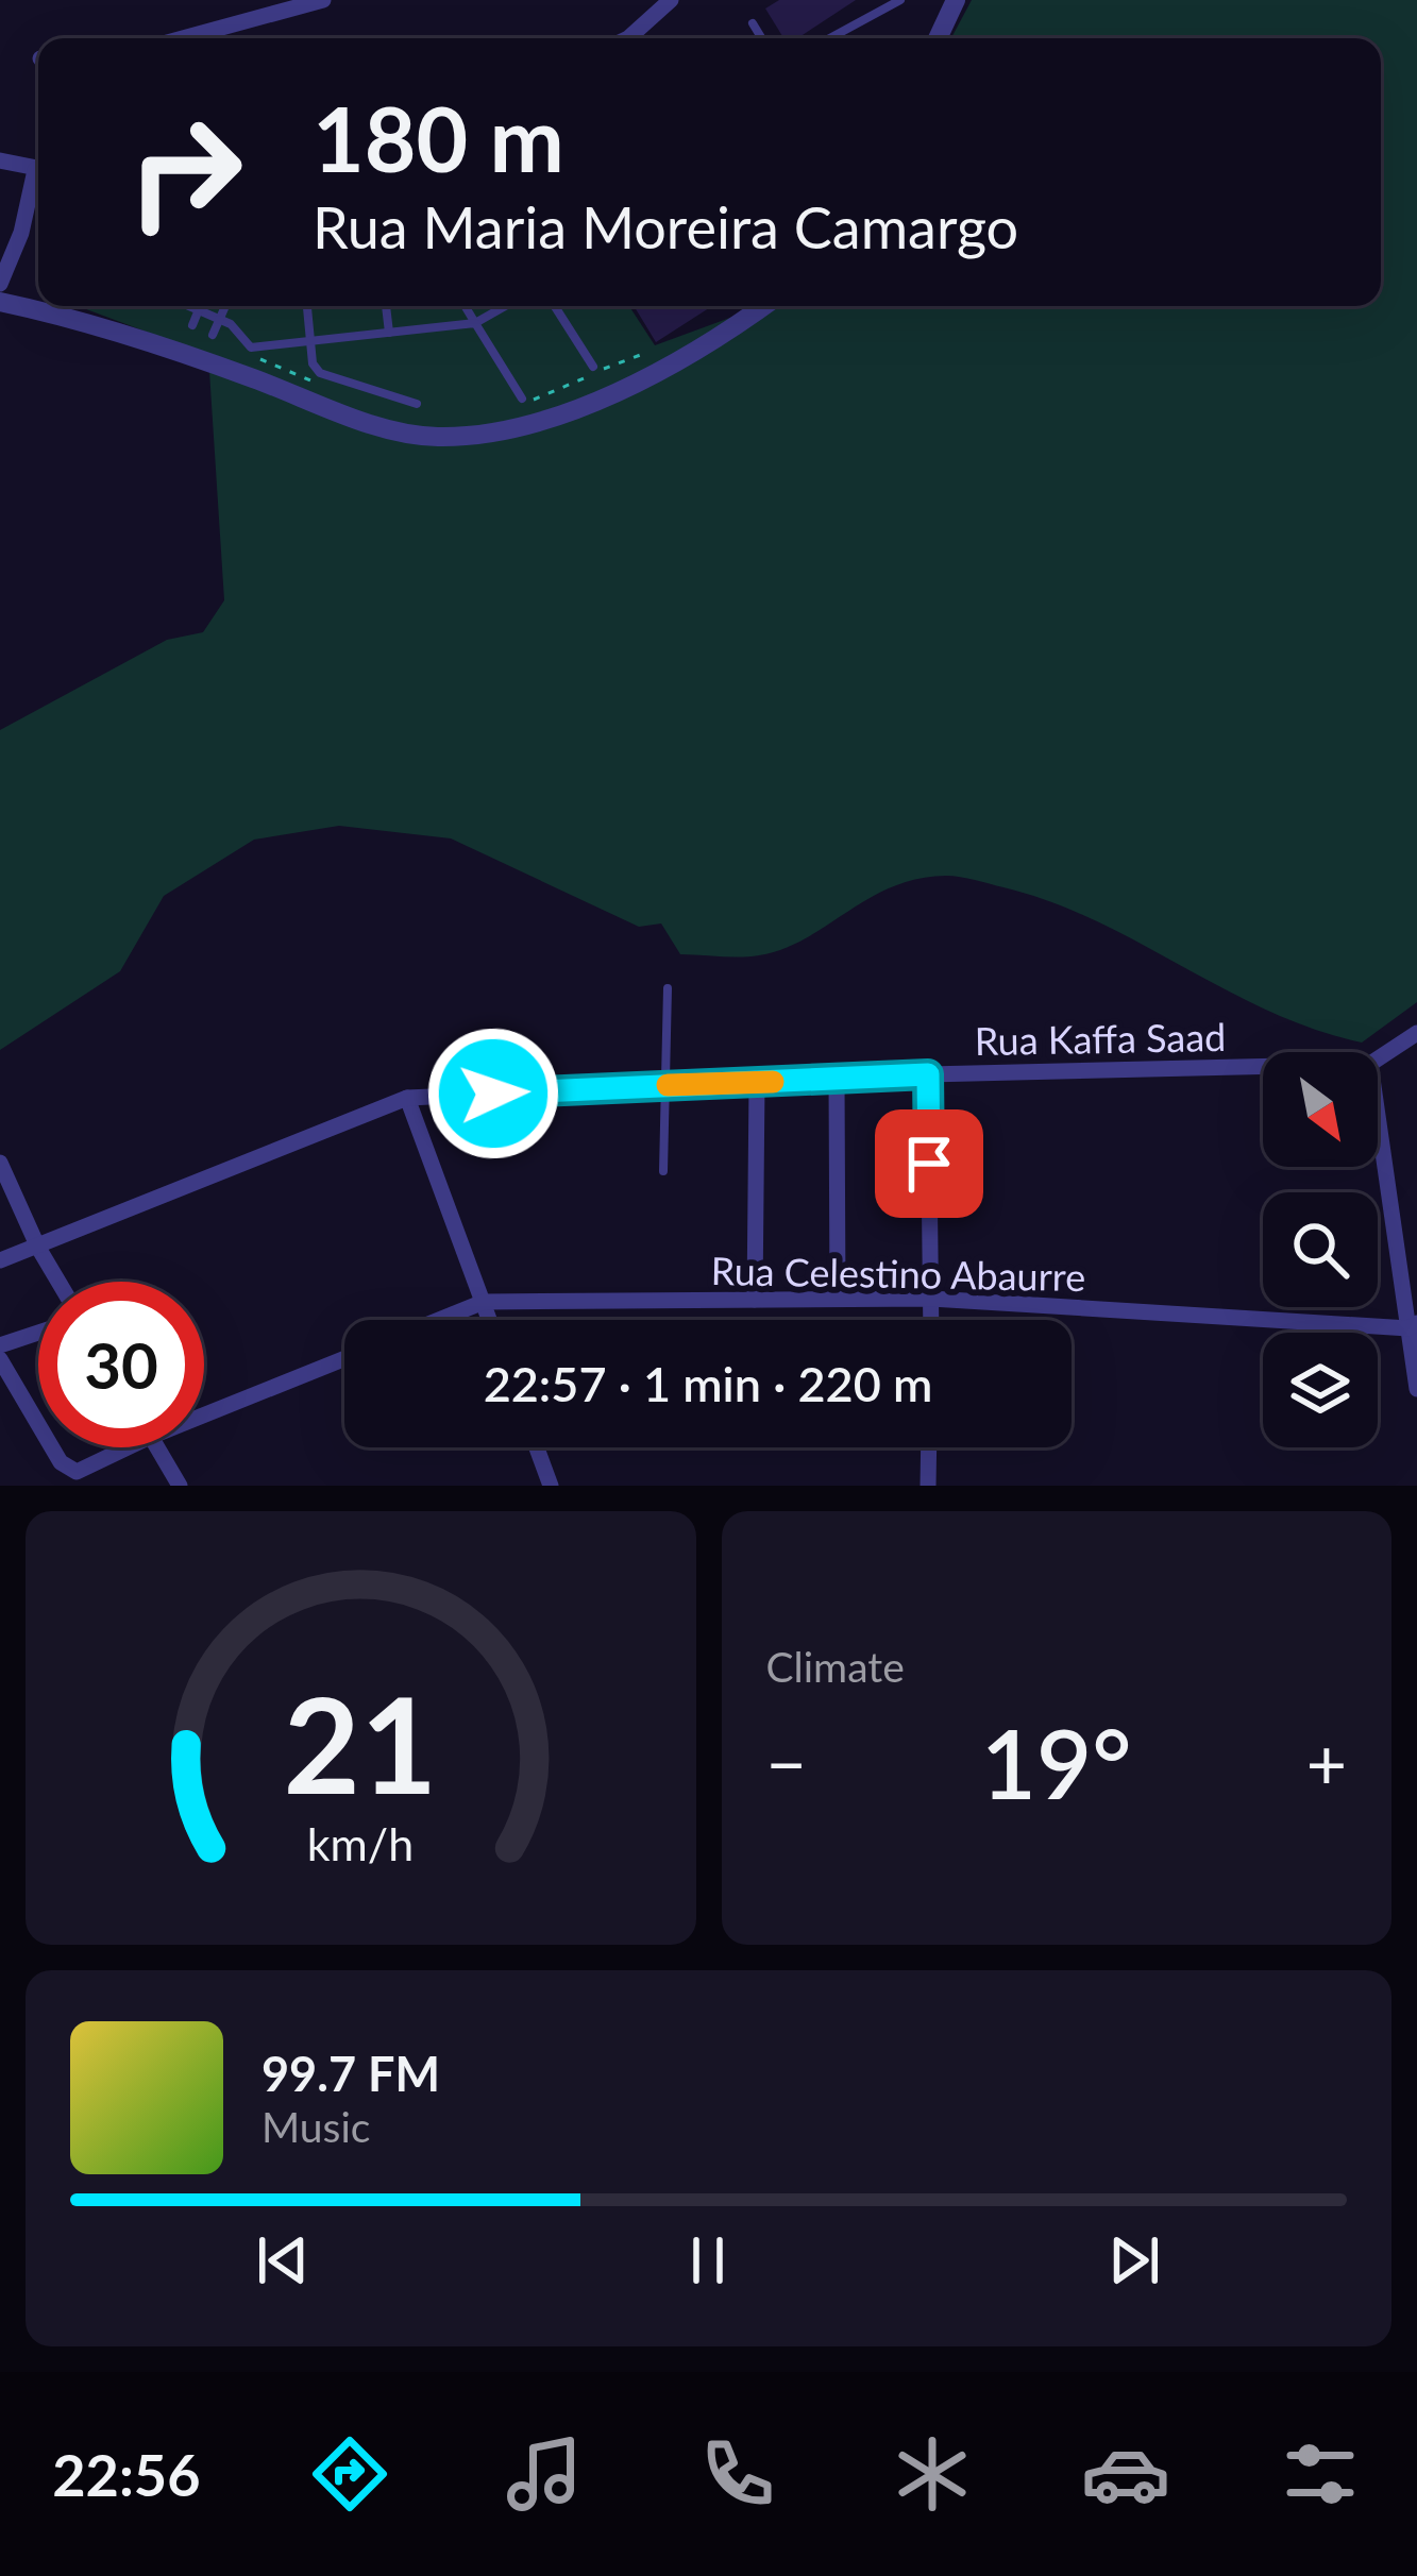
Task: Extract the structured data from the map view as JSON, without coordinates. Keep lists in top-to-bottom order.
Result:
{
  "streets": {
    "street": ["Rua Kaffa Saad", "Rua Celestino Abaurre"]
  },
  "north": "bottom right",
  "page": {
    "turn": ["180 m", "Rua Maria Moreira Camargo"],
    "limit": "30",
    "trip": "22:57 · 1 min · 220 m",
    "tile": "Climate",
    "heat": ["−", "19°", "+"],
    "song": ["99.7 FM", "Music"],
    "tabs": "22:56",
    "gauge": ["21", "km/h"]
  }
}
